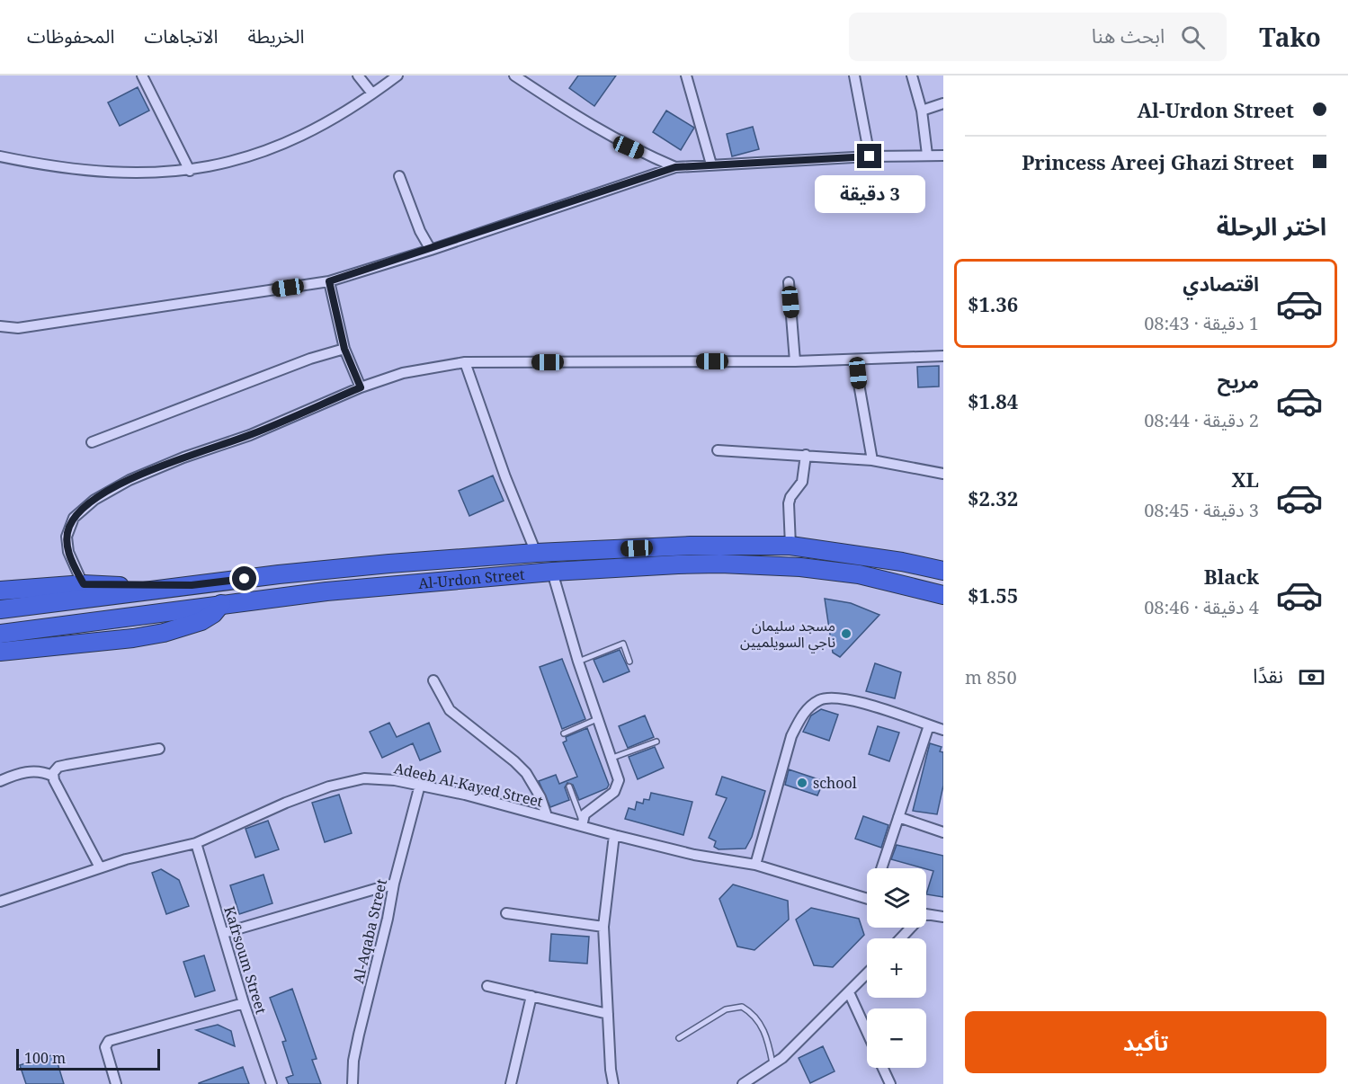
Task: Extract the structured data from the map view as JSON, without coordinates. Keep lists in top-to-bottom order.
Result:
{
  "streets": {
    "highway": ["Al-Urdon Street"],
    "street": ["Adeeb Al-Kayed Street", "Al-Aqaba Street", "Kafrsoum Street"]
  },
  "crossings": [
    ["Adeeb Al-Kayed Street", "Al-Aqaba Street"],
    ["Adeeb Al-Kayed Street", "Kafrsoum Street"]
  ],
  "places": ["مسجد سليمان ناجي السويلميين", "school"],
  "scale_bar": "100 m",
  "page": {
    "header": "Tako",
    "search": "ابحث هنا",
    "nav": ["الخريطة", "الاتجاهات", "المحفوظات"],
    "banner": ["Al-Urdon Street", "Princess Areej Ghazi Street"],
    "bubble": "3 دقيقة",
    "heading": "اختر الرحلة",
    "list": [
      {
        "name": "اقتصادي",
        "note": "1 دقيقة · 08:43",
        "value": "$1.36"
      },
      {
        "name": "مريح",
        "note": "2 دقيقة · 08:44",
        "value": "$1.84"
      },
      {
        "name": "XL",
        "note": "3 دقيقة · 08:45",
        "value": "$2.32"
      },
      {
        "name": "Black",
        "note": "4 دقيقة · 08:46",
        "value": "$1.55"
      }
    ],
    "pay": ["نقدًا", "850 m"],
    "map_buttons": ["+", "−"],
    "buttons": "تأكيد",
    "scale": "100 m"
  }
}
